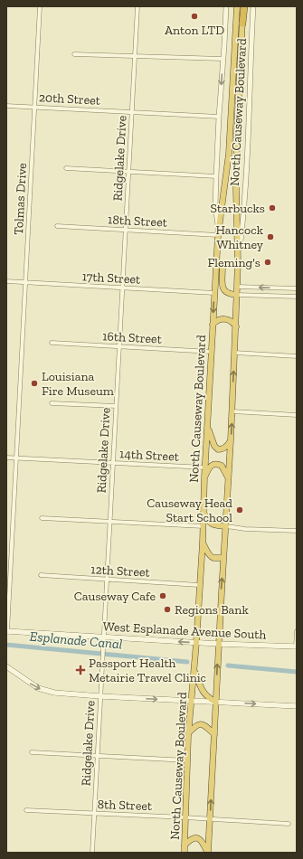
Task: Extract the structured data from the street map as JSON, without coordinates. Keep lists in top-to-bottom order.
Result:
{
  "streets": {
    "highway": ["North Causeway Boulevard"],
    "main road": ["West Esplanade Avenue South"],
    "street": [
      "20th Street",
      "Ridgelake Drive",
      "Tolmas Drive",
      "18th Street",
      "17th Street",
      "16th Street",
      "14th Street",
      "12th Street",
      "8th Street"
    ]
  },
  "crossings": [
    ["20th Street", "North Causeway Boulevard"],
    ["20th Street", "Ridgelake Drive"],
    ["20th Street", "Tolmas Drive"],
    ["North Causeway Boulevard", "18th Street"],
    ["North Causeway Boulevard", "17th Street"],
    ["North Causeway Boulevard", "16th Street"],
    ["North Causeway Boulevard", "14th Street"],
    ["North Causeway Boulevard", "12th Street"],
    ["North Causeway Boulevard", "West Esplanade Avenue South"],
    ["North Causeway Boulevard", "8th Street"],
    ["Ridgelake Drive", "18th Street"],
    ["Ridgelake Drive", "17th Street"],
    ["Ridgelake Drive", "16th Street"],
    ["Ridgelake Drive", "14th Street"],
    ["Ridgelake Drive", "12th Street"],
    ["Ridgelake Drive", "West Esplanade Avenue South"],
    ["Ridgelake Drive", "8th Street"],
    ["Tolmas Drive", "17th Street"],
    ["Tolmas Drive", "14th Street"],
    ["Tolmas Drive", "West Esplanade Avenue South"]
  ],
  "water": ["Esplanade Canal"],
  "places": {
    "other": [
      "Anton LTD",
      "Starbucks",
      "Hancock Whitney",
      "Fleming's",
      "Louisiana Fire Museum",
      "Causeway Head Start School",
      "Causeway Cafe",
      "Regions Bank"
    ],
    "health": ["Passport Health Metairie Travel Clinic"]
  }
}
